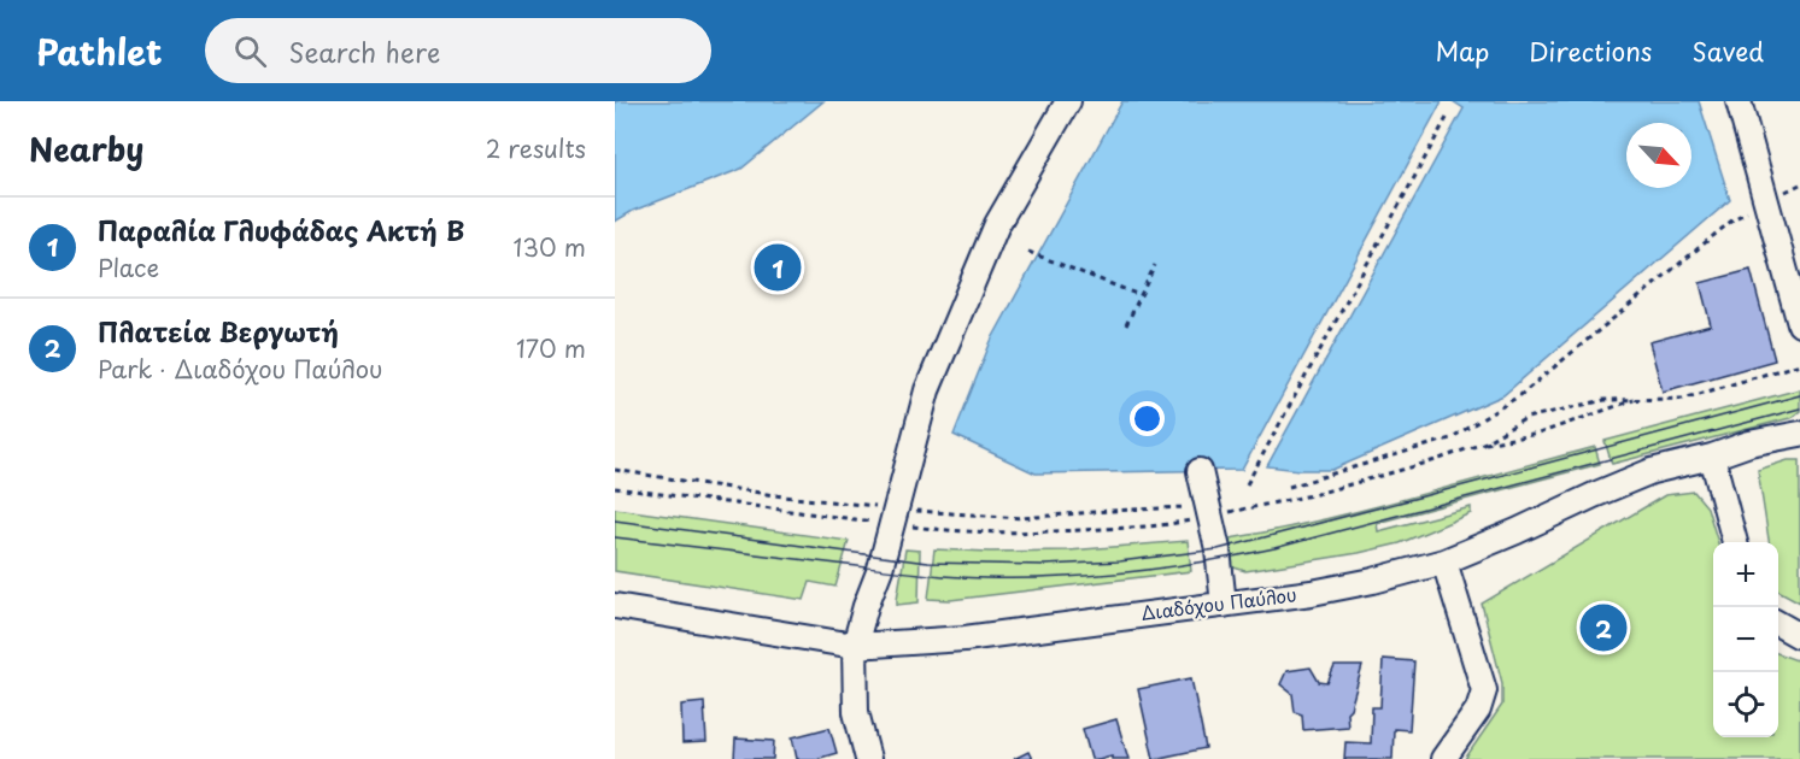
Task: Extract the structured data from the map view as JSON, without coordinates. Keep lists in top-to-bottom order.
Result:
{
  "streets": {
    "street": ["Διαδόχου Παύλου"]
  },
  "north": "bottom right",
  "page": {
    "header": "Pathlet",
    "search": "Search here",
    "nav": ["Map", "Directions", "Saved"],
    "heading": ["Nearby", "2 results"],
    "list": [
      {
        "mark": "1",
        "name": "Παραλία Γλυφάδας Ακτή Β",
        "note": "Place",
        "value": "130 m"
      },
      {
        "mark": "2",
        "name": "Πλατεία Βεργωτή",
        "note": "Park · Διαδόχου Παύλου",
        "value": "170 m"
      }
    ],
    "pins": ["1", "2"],
    "map_buttons": ["+", "−"]
  }
}
